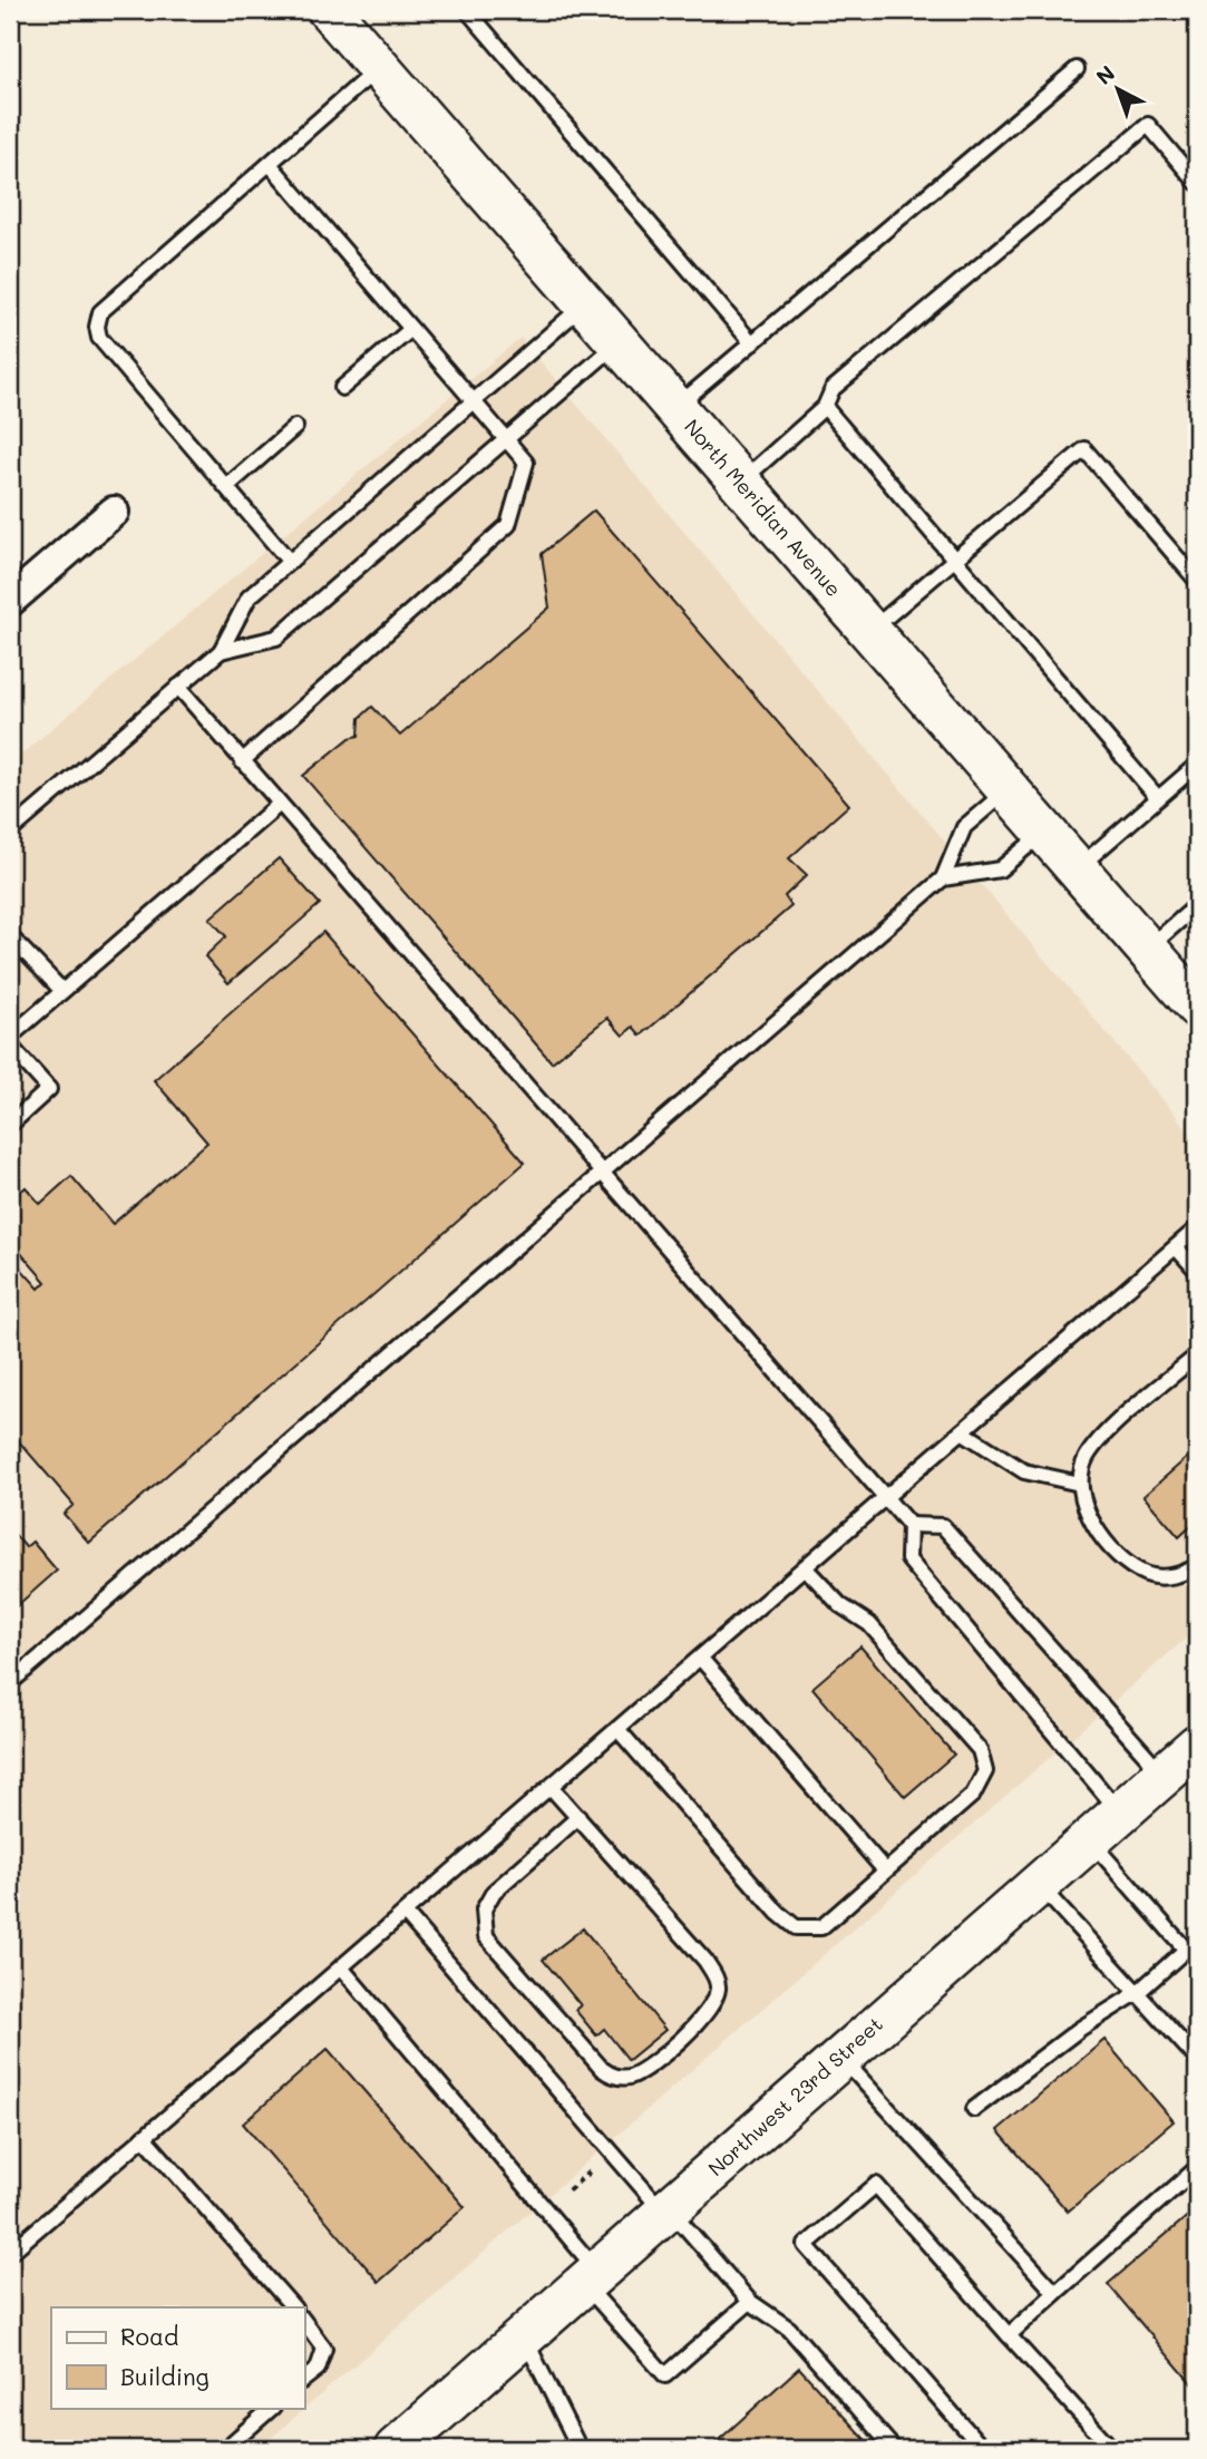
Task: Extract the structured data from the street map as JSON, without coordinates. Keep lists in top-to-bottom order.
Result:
{
  "streets": {
    "main road": ["North Meridian Avenue", "Northwest 23rd Street"]
  },
  "legend": ["Road", "Building"],
  "north": "top left"
}
